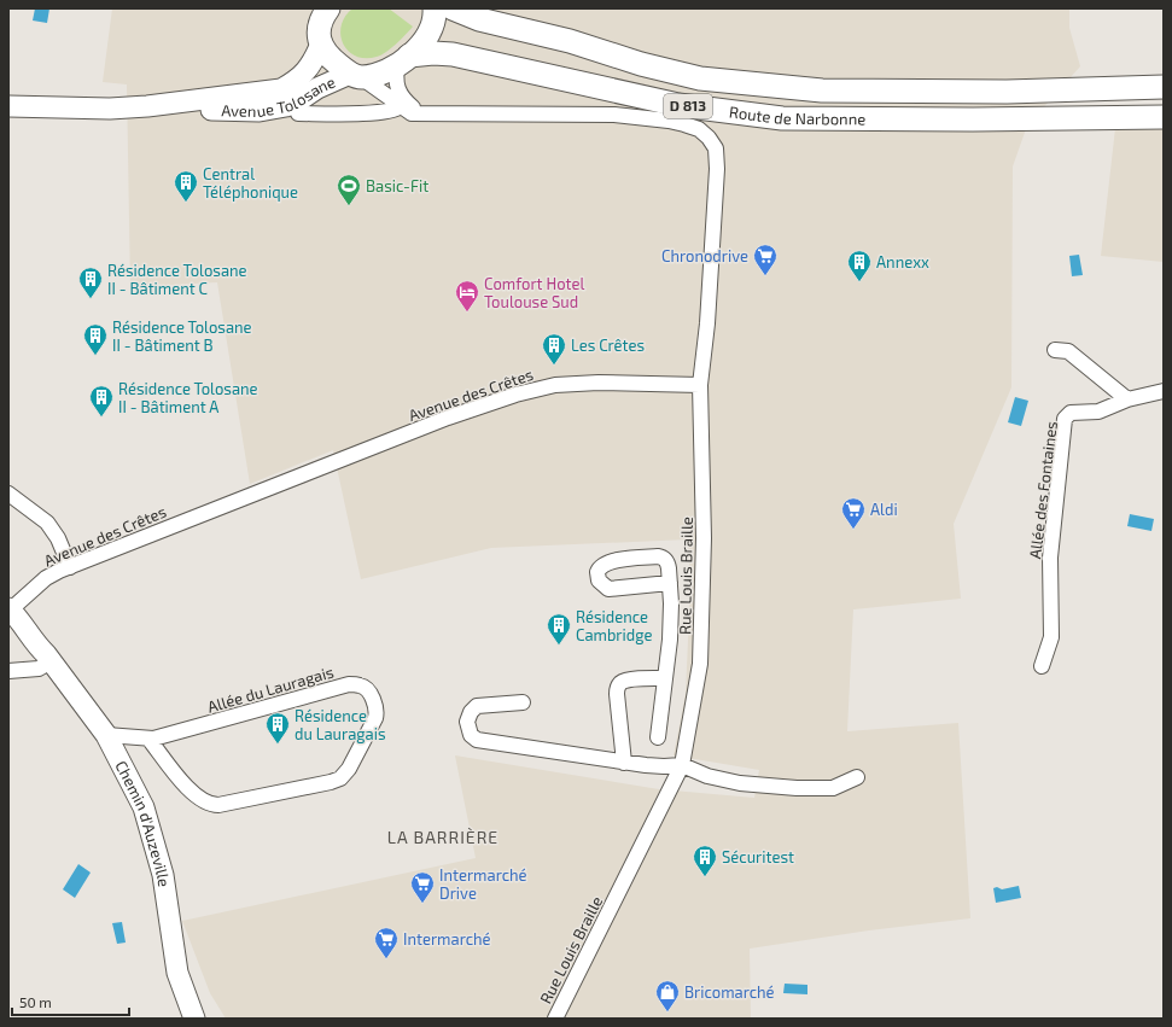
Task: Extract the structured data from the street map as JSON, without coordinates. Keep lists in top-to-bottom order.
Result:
{
  "streets": {
    "main road": [
      "Avenue Tolosane",
      "D 813",
      "Route de Narbonne",
      "Chemin d'Auzeville"
    ],
    "street": [
      "Avenue des Crêtes",
      "Allée des Fontaines",
      "Rue Louis Braille",
      "Allée du Lauragais"
    ]
  },
  "crossings": [
    ["Avenue Tolosane", "D 813"],
    ["D 813", "Route de Narbonne"],
    ["Avenue des Crêtes", "Rue Louis Braille"],
    ["Avenue des Crêtes", "Chemin d'Auzeville"],
    ["Allée du Lauragais", "Chemin d'Auzeville"]
  ],
  "districts": ["LA BARRIÈRE"],
  "places": {
    "building": [
      "Central Téléphonique",
      "Annexx",
      "Résidence Tolosane II - Bâtiment C",
      "Résidence Tolosane II - Bâtiment B",
      "Les Crêtes",
      "Résidence Tolosane II - Bâtiment A",
      "Résidence Cambridge",
      "Résidence du Lauragais",
      "Sécuritest"
    ],
    "sports": ["Basic-Fit"],
    "supermarket": [
      "Chronodrive",
      "Aldi",
      "Intermarché Drive",
      "Intermarché"
    ],
    "hotel": ["Comfort Hotel Toulouse Sud"],
    "shop": ["Bricomarché"]
  },
  "scale_bar": "50 m"
}
